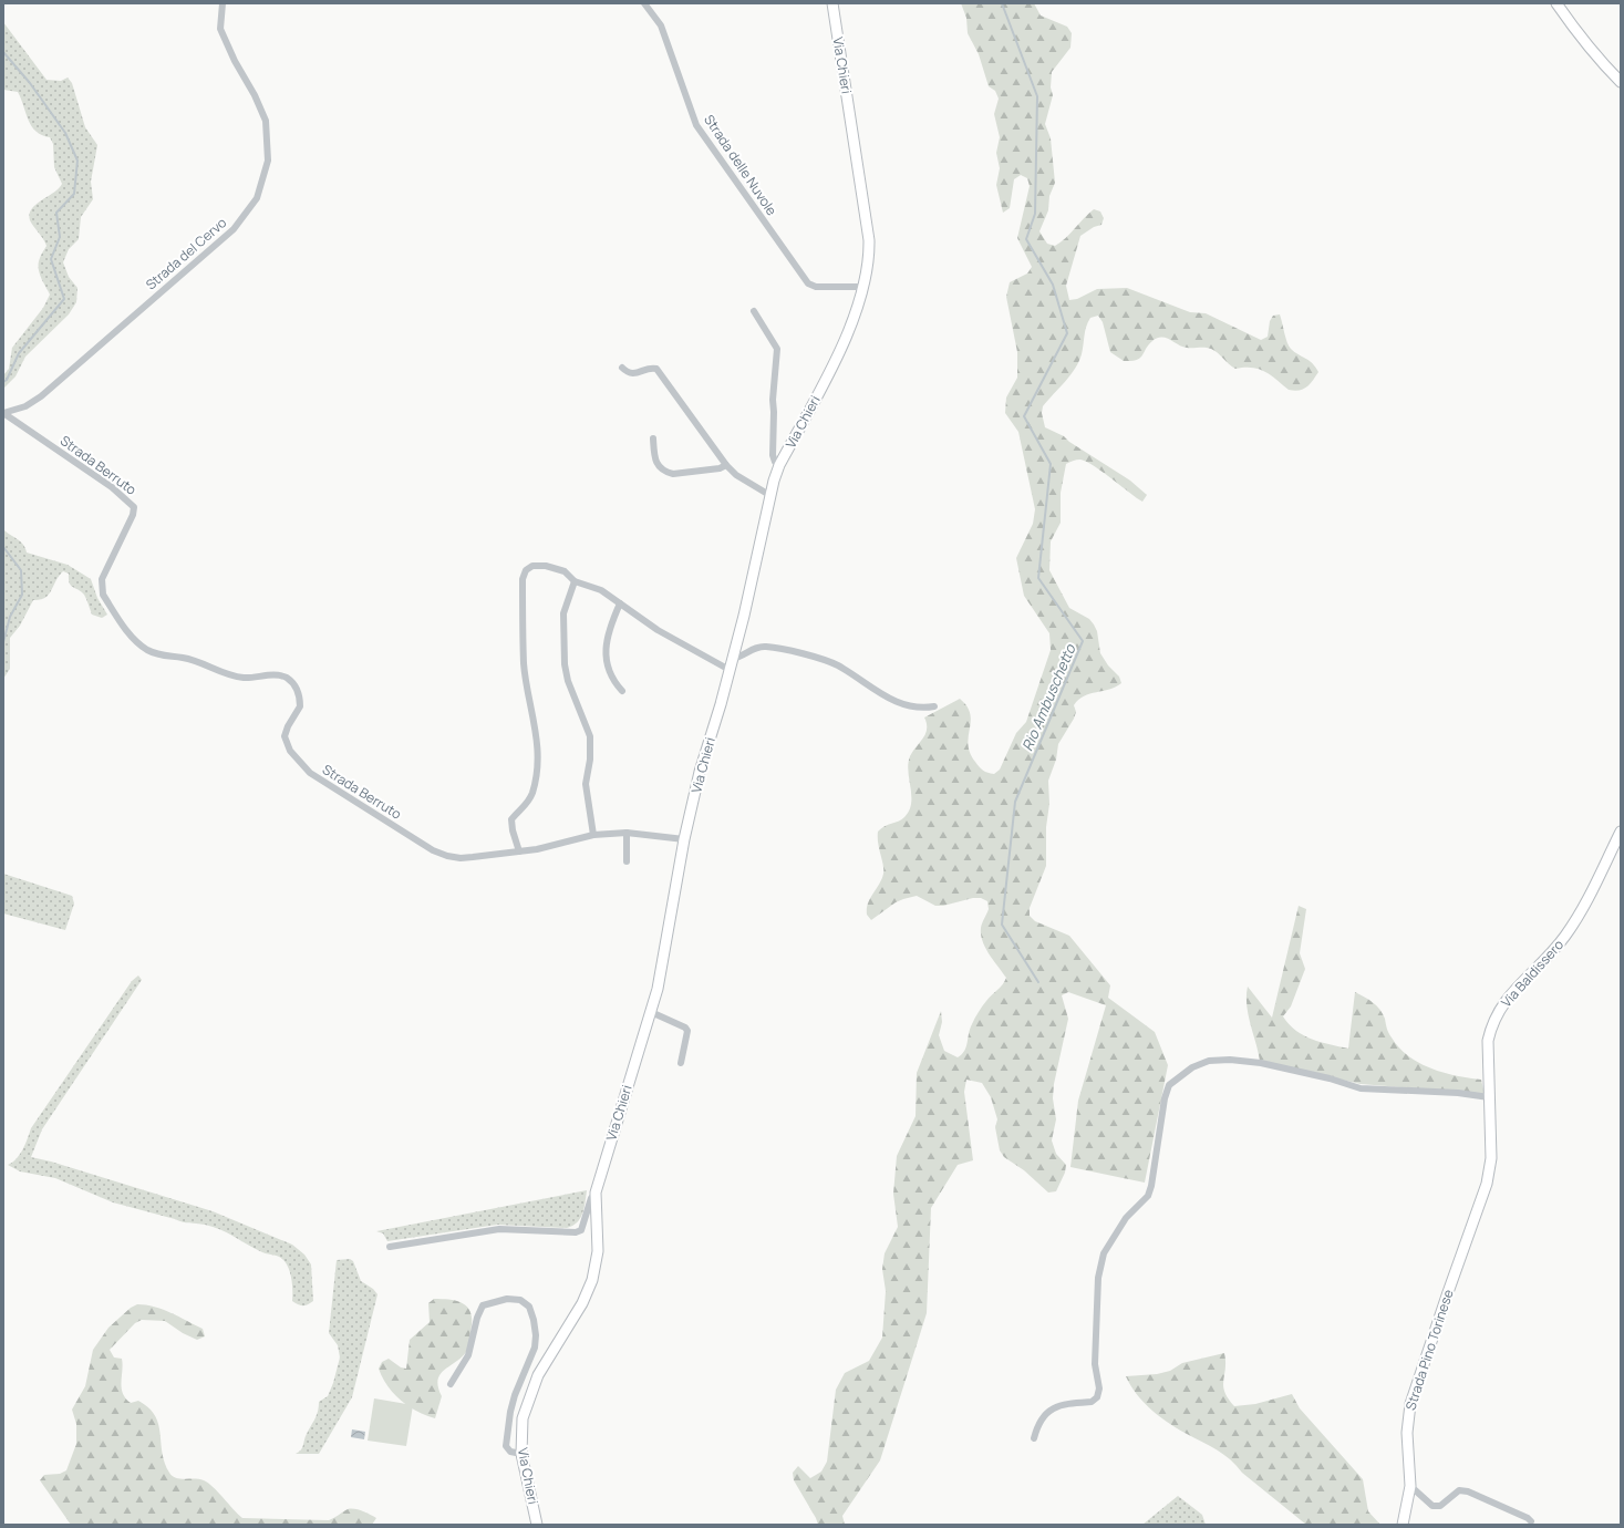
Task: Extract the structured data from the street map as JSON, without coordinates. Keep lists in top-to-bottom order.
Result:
{
  "streets": {
    "street": [
      "Via Chieri",
      "Strada delle Nuvole",
      "Strada del Cervo",
      "Strada Berruto",
      "Via Baldissero",
      "Strada Pino Torinese"
    ]
  },
  "crossings": [
    ["Via Chieri", "Strada delle Nuvole"],
    ["Via Chieri", "Strada Berruto"],
    ["Strada del Cervo", "Strada Berruto"],
    ["Via Baldissero", "Strada Pino Torinese"]
  ],
  "water": ["Rio Ambuschetto"]
}
